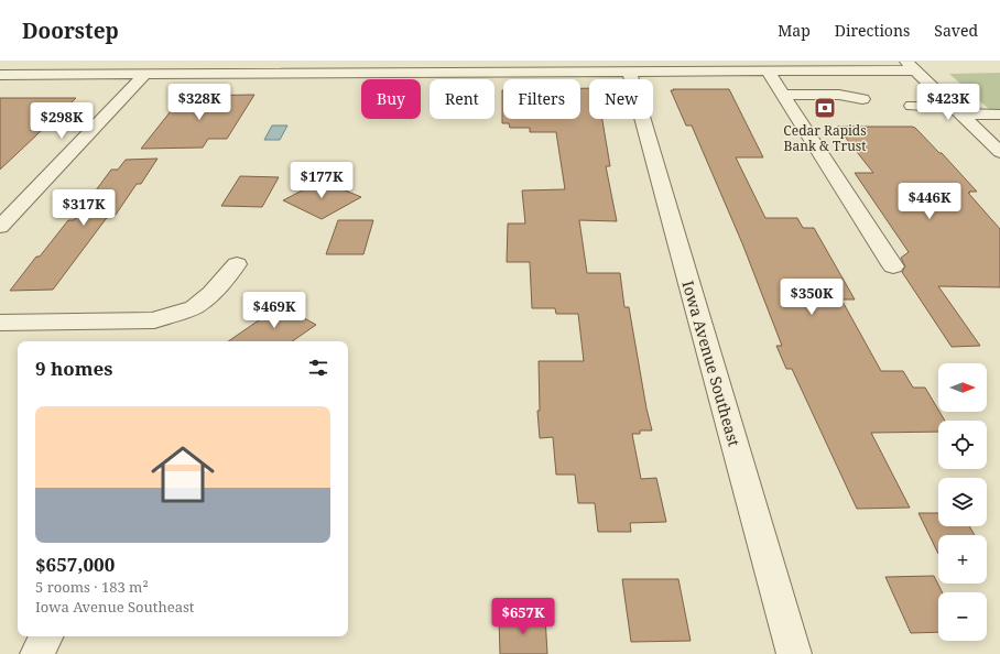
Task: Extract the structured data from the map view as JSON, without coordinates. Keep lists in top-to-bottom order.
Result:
{
  "streets": {
    "street": ["Iowa Avenue Southeast"]
  },
  "places": {
    "bank": ["Cedar Rapids Bank & Trust"]
  },
  "north": "right",
  "page": {
    "header": "Doorstep",
    "nav": ["Map", "Directions", "Saved"],
    "chip": [
      "Buy",
      "Rent",
      "Filters",
      "New"
    ],
    "price": [
      "$328K",
      "$423K",
      "$298K",
      "$177K",
      "$446K",
      "$317K",
      "$350K",
      "$469K",
      "$657K"
    ],
    "heading": "9 homes",
    "map_buttons": ["+", "−"],
    "list": [
      {
        "name": "$657,000",
        "note": "5 rooms · 183 m² · Iowa Avenue Southeast"
      }
    ]
  }
}
